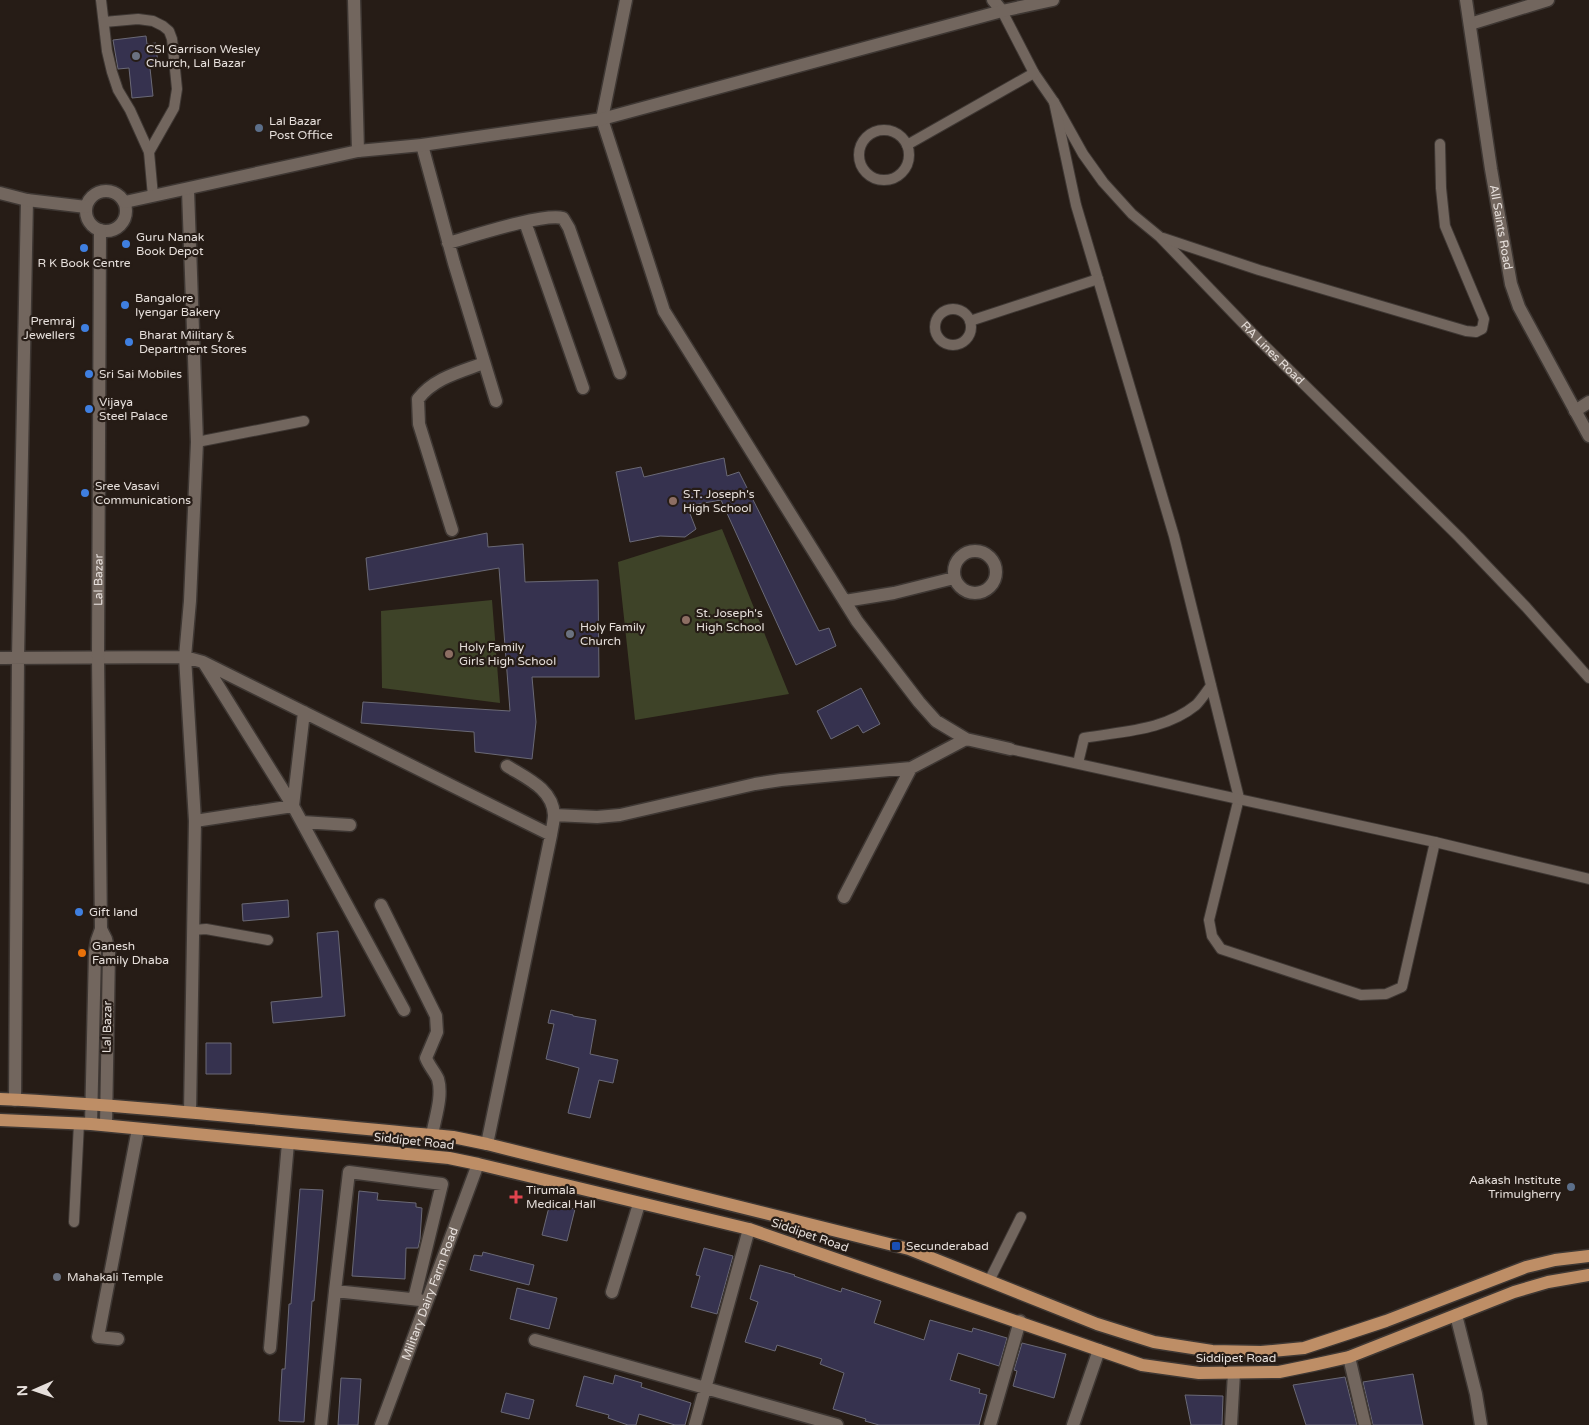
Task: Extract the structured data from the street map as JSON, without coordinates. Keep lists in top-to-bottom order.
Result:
{
  "streets": {
    "main road": ["Siddipet Road"],
    "street": [
      "All Saints Road",
      "RA Lines Road",
      "Lal Bazar",
      "Military Dairy Farm Road"
    ]
  },
  "crossings": [
    ["Lal Bazar", "Siddipet Road"],
    ["Siddipet Road", "Military Dairy Farm Road"]
  ],
  "places": {
    "other": [
      "CSI Garrison Wesley Church, Lal Bazar",
      "Lal Bazar Post Office",
      "Guru Nanak Book Depot",
      "R K Book Centre",
      "Bangalore Iyengar Bakery",
      "Premraj Jewellers",
      "Bharat Military & Department Stores",
      "Sri Sai Mobiles",
      "Vijaya Steel Palace",
      "Sree Vasavi Communications",
      "S.T. Joseph's High School",
      "St. Joseph's High School",
      "Holy Family Church",
      "Holy Family Girls High School",
      "Gift land",
      "Ganesh Family Dhaba",
      "Aakash Institute Trimulgherry",
      "Mahakali Temple"
    ],
    "health": ["Tirumala Medical Hall"],
    "transit": ["Secunderabad"]
  },
  "north": "left"
}
